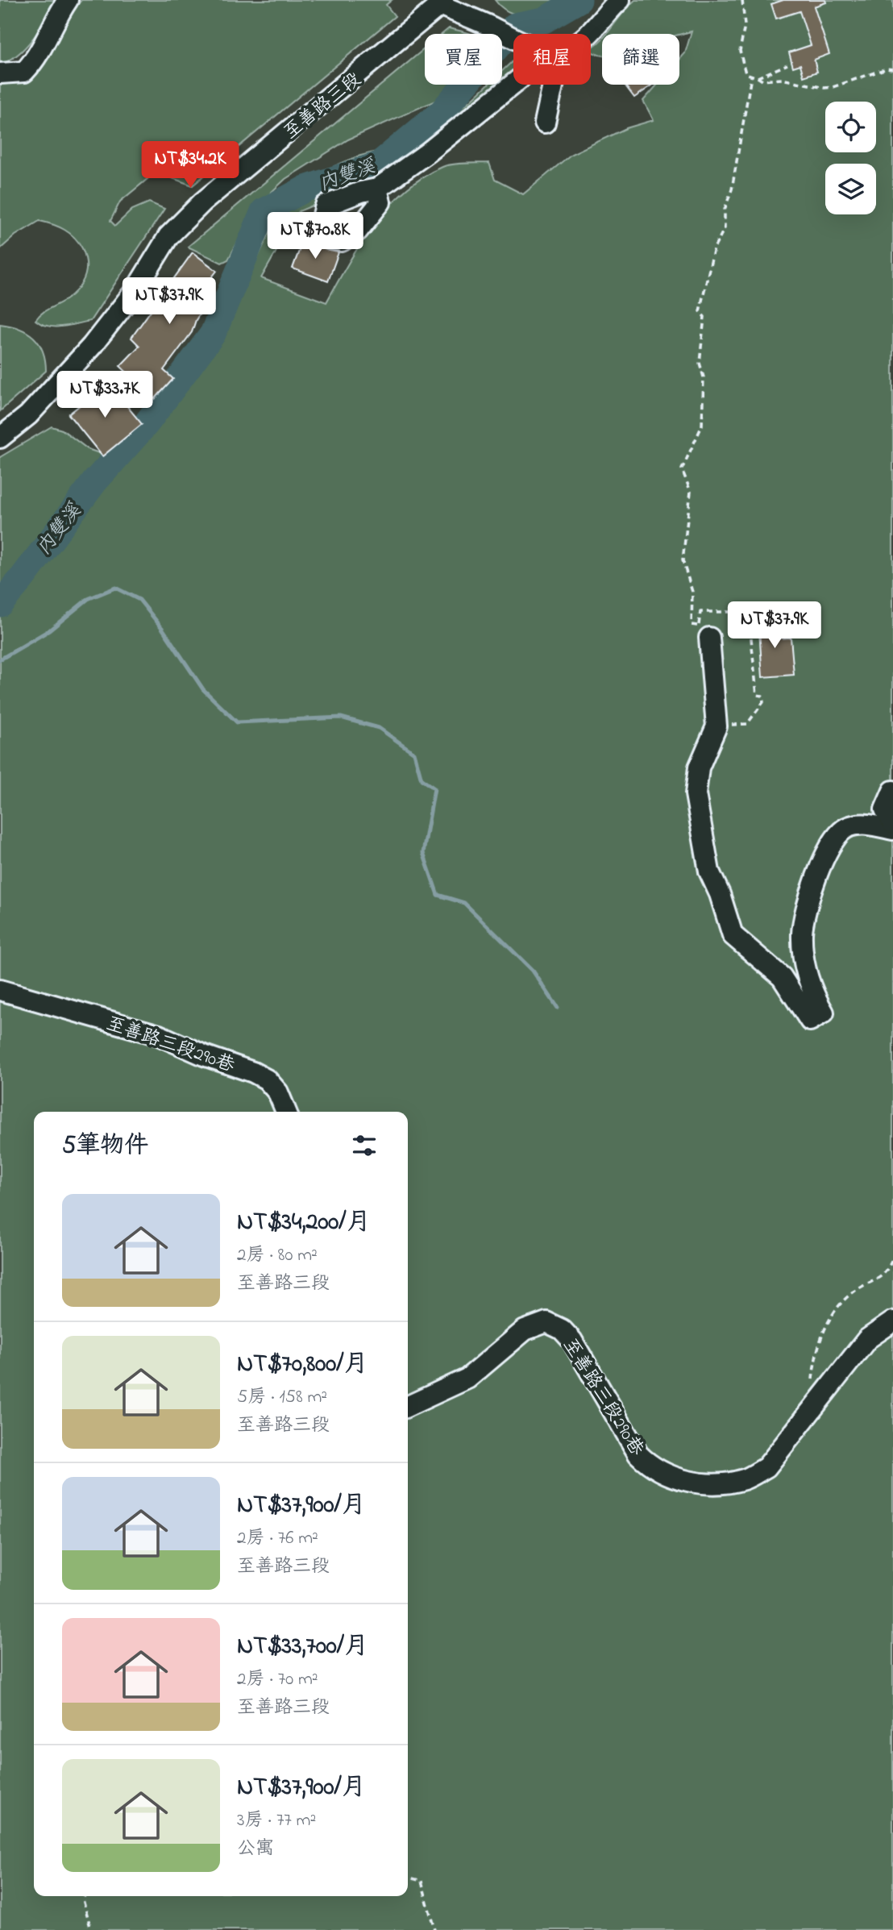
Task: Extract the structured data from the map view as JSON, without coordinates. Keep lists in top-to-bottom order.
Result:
{
  "streets": {
    "street": ["至善路三段", "至善路三段290巷"]
  },
  "water": ["內雙溪"],
  "page": {
    "chip": ["買屋", "租屋", "篩選"],
    "price": [
      "NT$34.2K",
      "NT$70.8K",
      "NT$37.9K",
      "NT$33.7K",
      "NT$37.9K"
    ],
    "heading": "5筆物件",
    "list": [
      {
        "name": "NT$34,200/月",
        "note": "2房 · 80 m² · 至善路三段"
      },
      {
        "name": "NT$70,800/月",
        "note": "5房 · 158 m² · 至善路三段"
      },
      {
        "name": "NT$37,900/月",
        "note": "2房 · 76 m² · 至善路三段"
      },
      {
        "name": "NT$33,700/月",
        "note": "2房 · 70 m² · 至善路三段"
      },
      {
        "name": "NT$37,900/月",
        "note": "3房 · 77 m² · 公寓"
      }
    ]
  }
}
